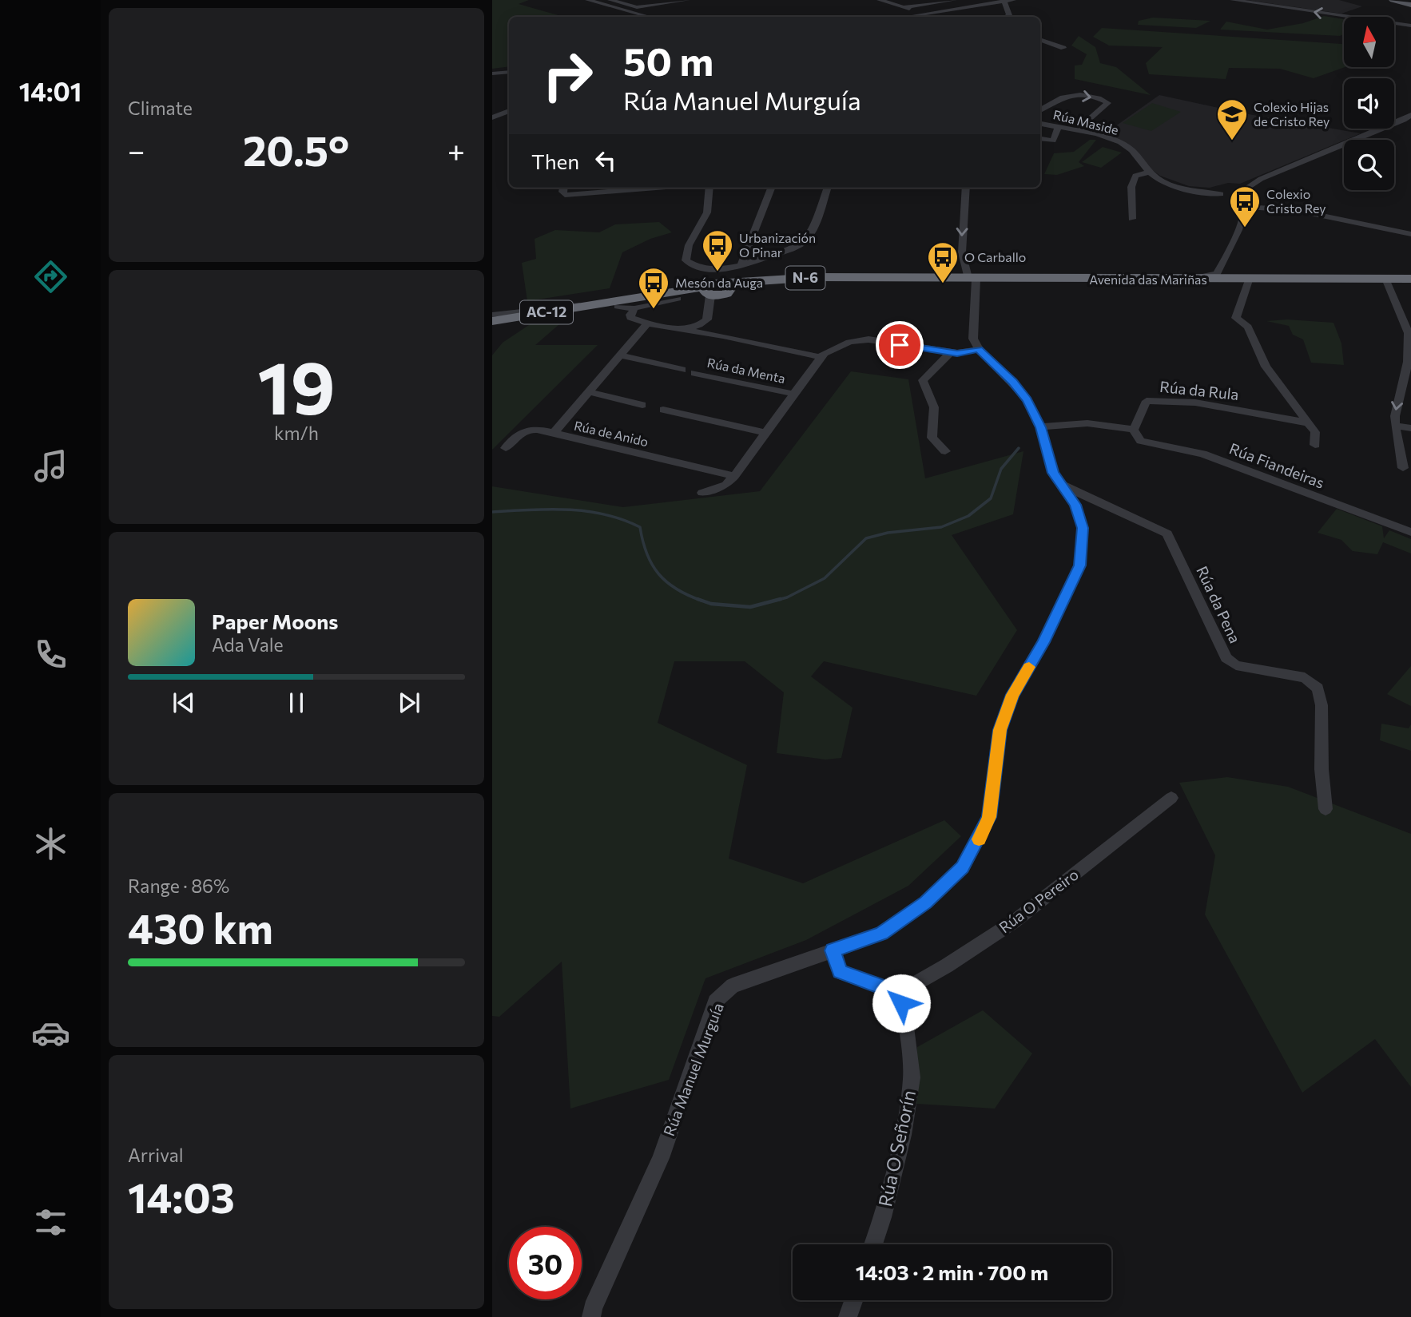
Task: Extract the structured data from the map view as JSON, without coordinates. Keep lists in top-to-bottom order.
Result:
{
  "streets": {
    "highway": ["N-6", "Avenida das Mariñas", "AC-12"],
    "street": [
      "Rúa Maside",
      "Rúa da Menta",
      "Rúa da Rula",
      "Rúa de Anido",
      "Rúa Fiandeiras",
      "Rúa da Pena",
      "Rúa O Pereiro",
      "Rúa Manuel Murguía",
      "Rúa O Señorín"
    ]
  },
  "crossings": [
    ["Rúa da Rula", "Rúa Fiandeiras"],
    ["Rúa da Pena", "Rúa Manuel Murguía"],
    ["Rúa O Pereiro", "Rúa O Señorín"]
  ],
  "places": {
    "school or university": ["Colexio Hijas de Cristo Rey"],
    "bus stop": [
      "Colexio Cristo Rey",
      "Urbanización O Pinar",
      "O Carballo",
      "Mesón da Auga"
    ]
  },
  "north": "top",
  "page": {
    "tabs": "14:01",
    "tile": [
      "Climate",
      ["19", "km/h"],
      ["Range · 86%", "430 km"],
      ["Arrival", "14:03"]
    ],
    "turn": ["50 m", "Rúa Manuel Murguía"],
    "heat": ["−", "20.5°", "+"],
    "then": "Then",
    "song": ["Paper Moons", "Ada Vale"],
    "limit": "30",
    "trip": "14:03 · 2 min · 700 m"
  }
}
